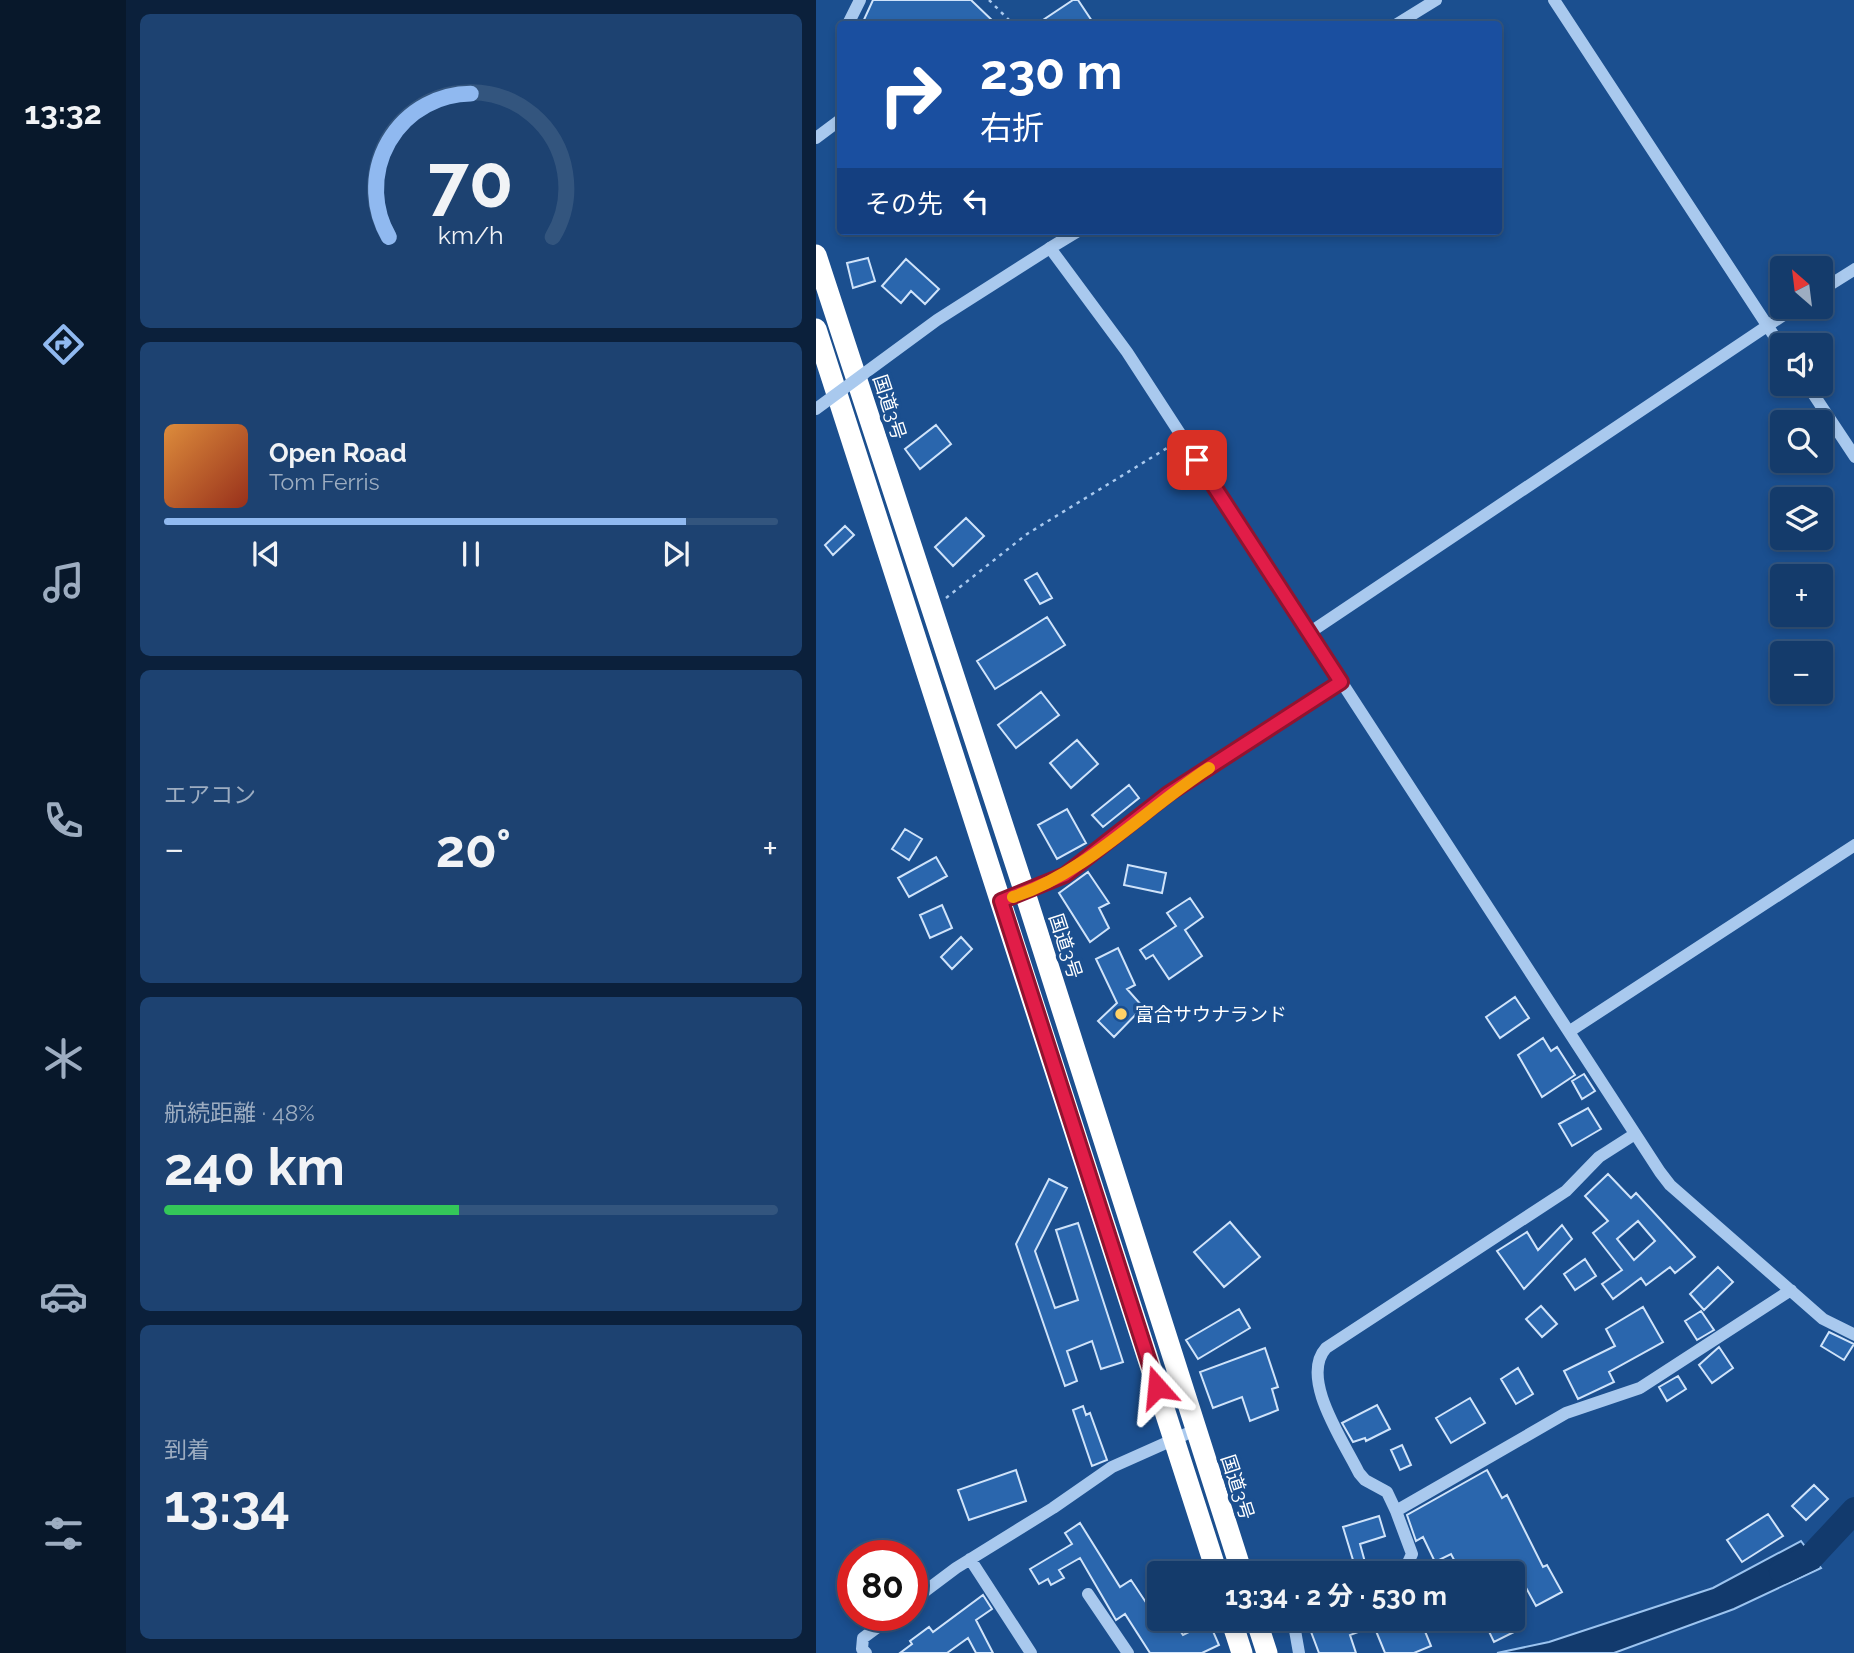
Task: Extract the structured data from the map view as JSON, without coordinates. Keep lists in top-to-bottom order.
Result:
{
  "streets": {
    "highway": ["国道3号"]
  },
  "places": ["富合サウナランド"],
  "north": "top left",
  "page": {
    "tabs": "13:32",
    "turn": ["230 m", "右折"],
    "then": "その先",
    "map_buttons": ["+", "−"],
    "song": ["Open Road", "Tom Ferris"],
    "tile": [
      "エアコン",
      ["航続距離 · 48%", "240 km"],
      ["到着", "13:34"]
    ],
    "heat": ["−", "20°", "+"],
    "limit": "80",
    "trip": "13:34 · 2 分 · 530 m",
    "gauge": ["70", "km/h"]
  }
}
